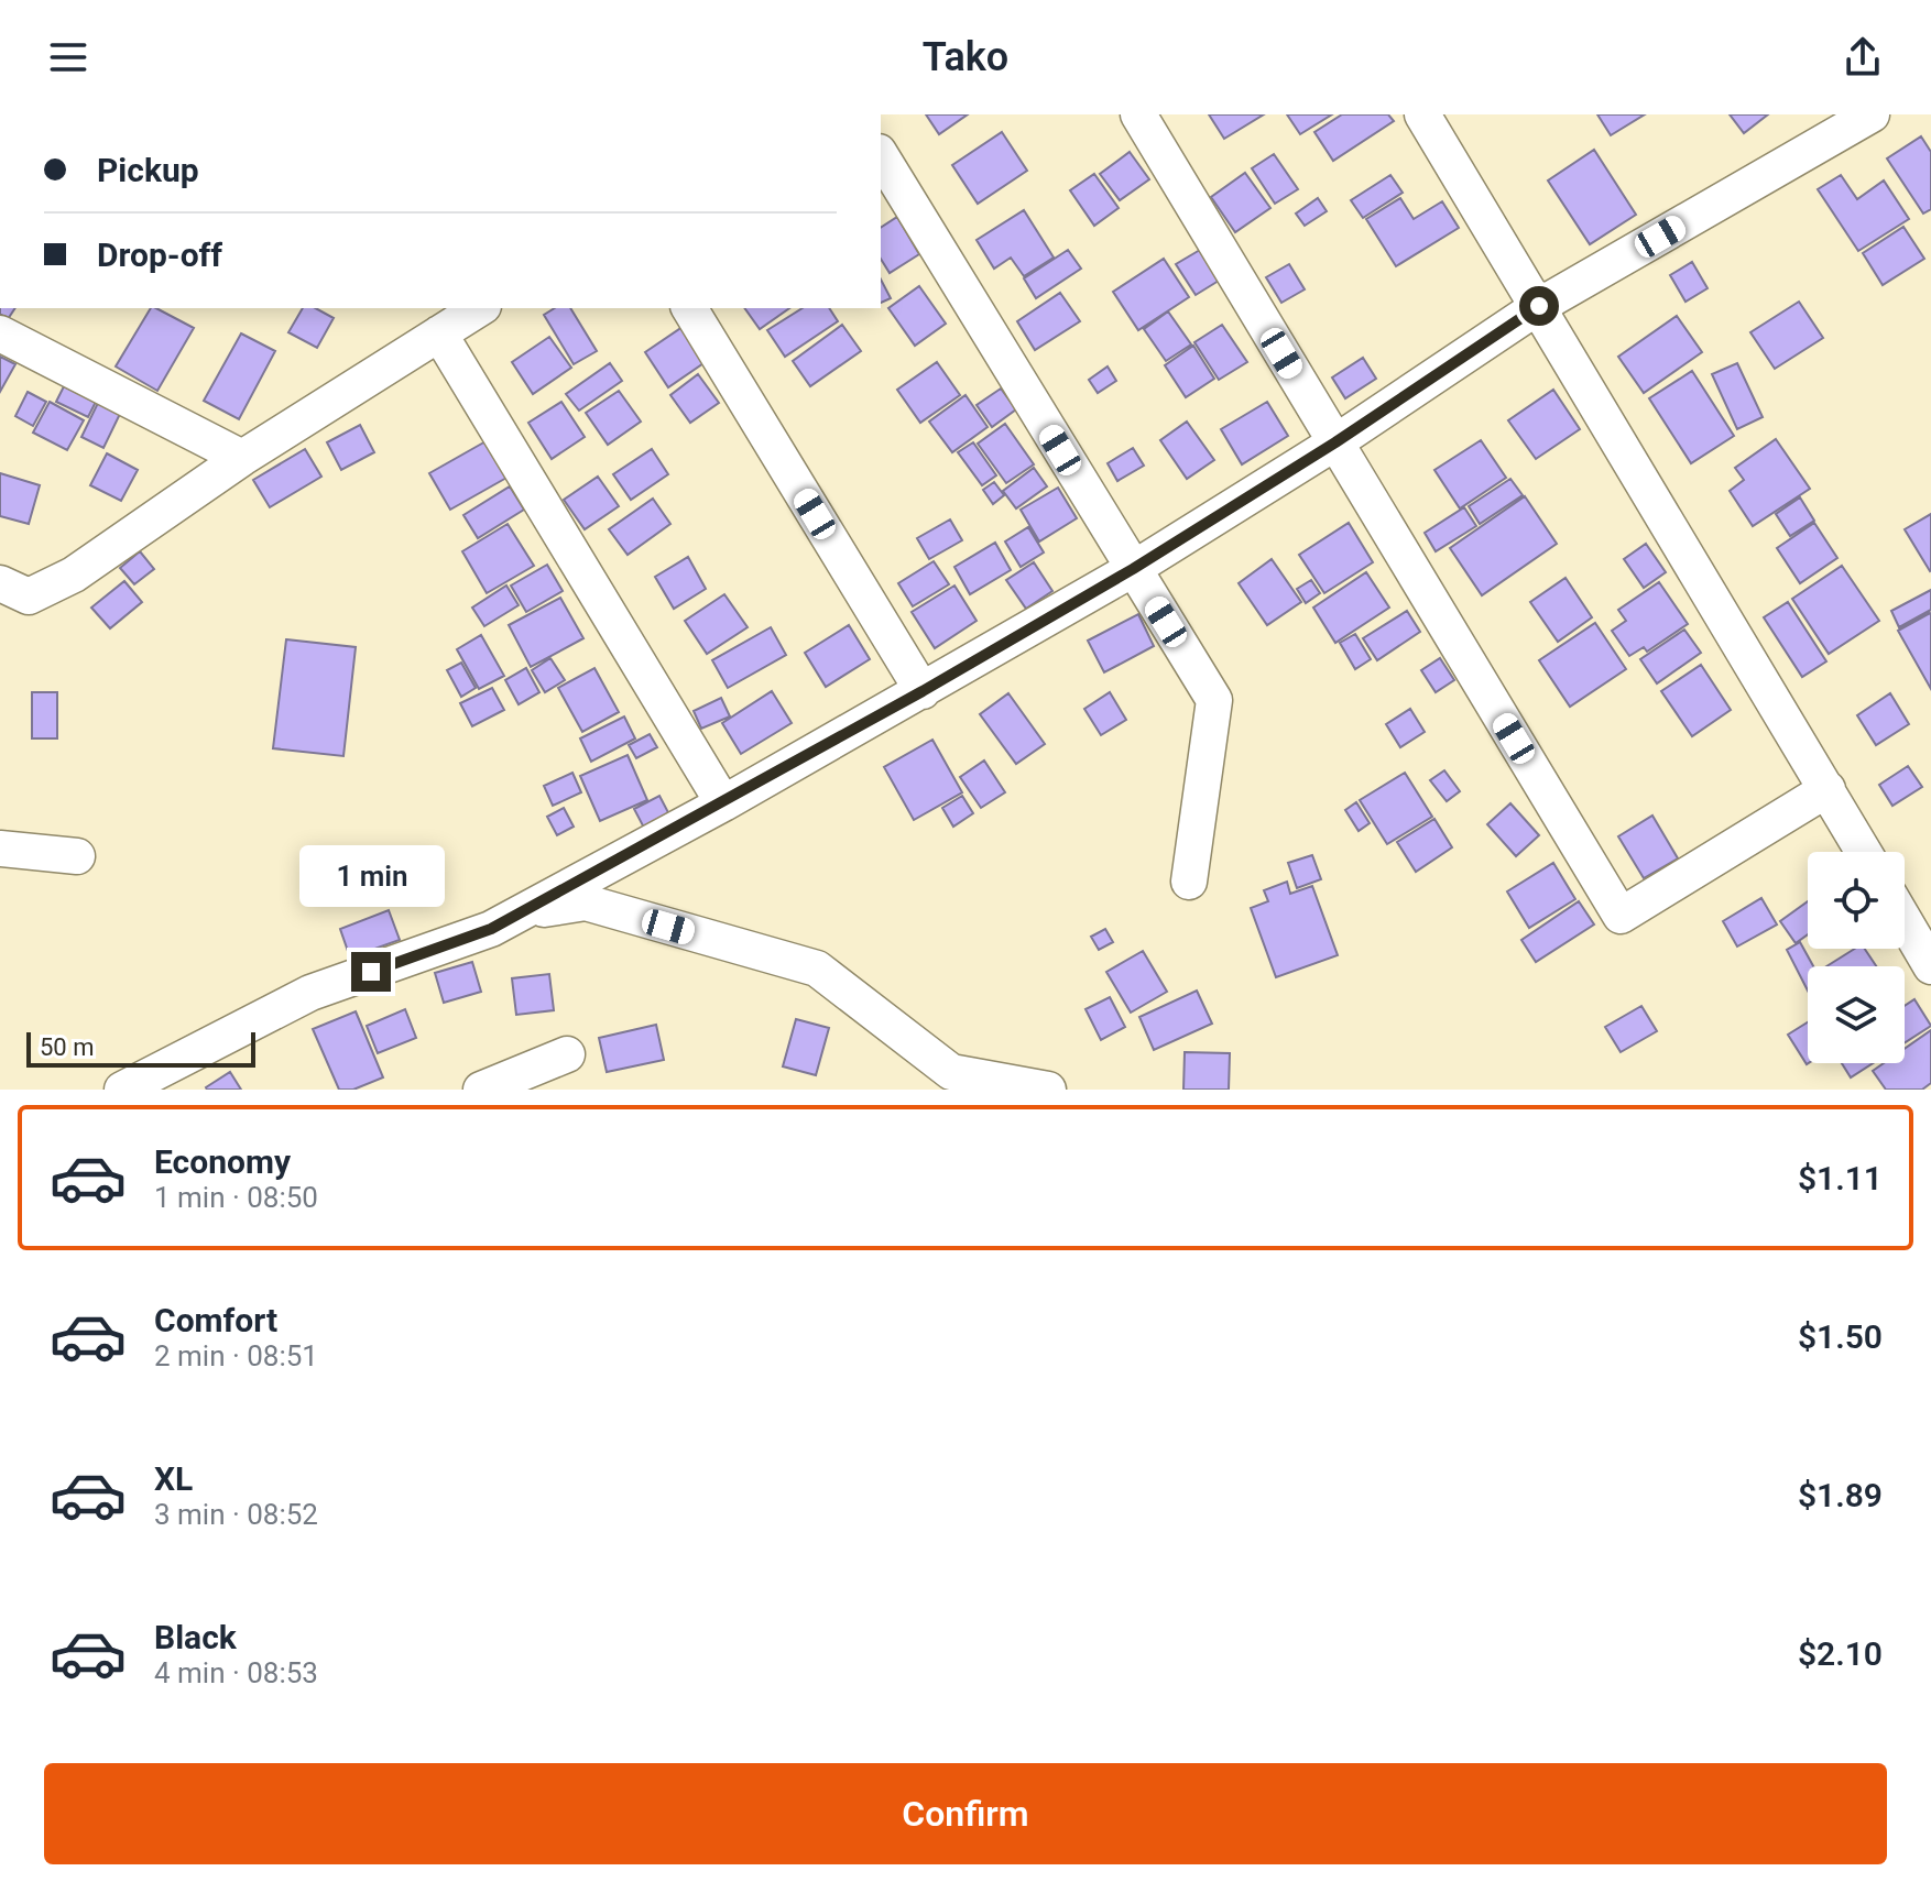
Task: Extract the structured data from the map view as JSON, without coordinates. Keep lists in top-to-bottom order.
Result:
{
  "scale_bar": "50 m",
  "page": {
    "header": "Tako",
    "banner": ["Pickup", "Drop-off"],
    "bubble": "1 min",
    "scale": "50 m",
    "list": [
      {
        "name": "Economy",
        "note": "1 min · 08:50",
        "value": "$1.11"
      },
      {
        "name": "Comfort",
        "note": "2 min · 08:51",
        "value": "$1.50"
      },
      {
        "name": "XL",
        "note": "3 min · 08:52",
        "value": "$1.89"
      },
      {
        "name": "Black",
        "note": "4 min · 08:53",
        "value": "$2.10"
      }
    ],
    "buttons": "Confirm"
  }
}
